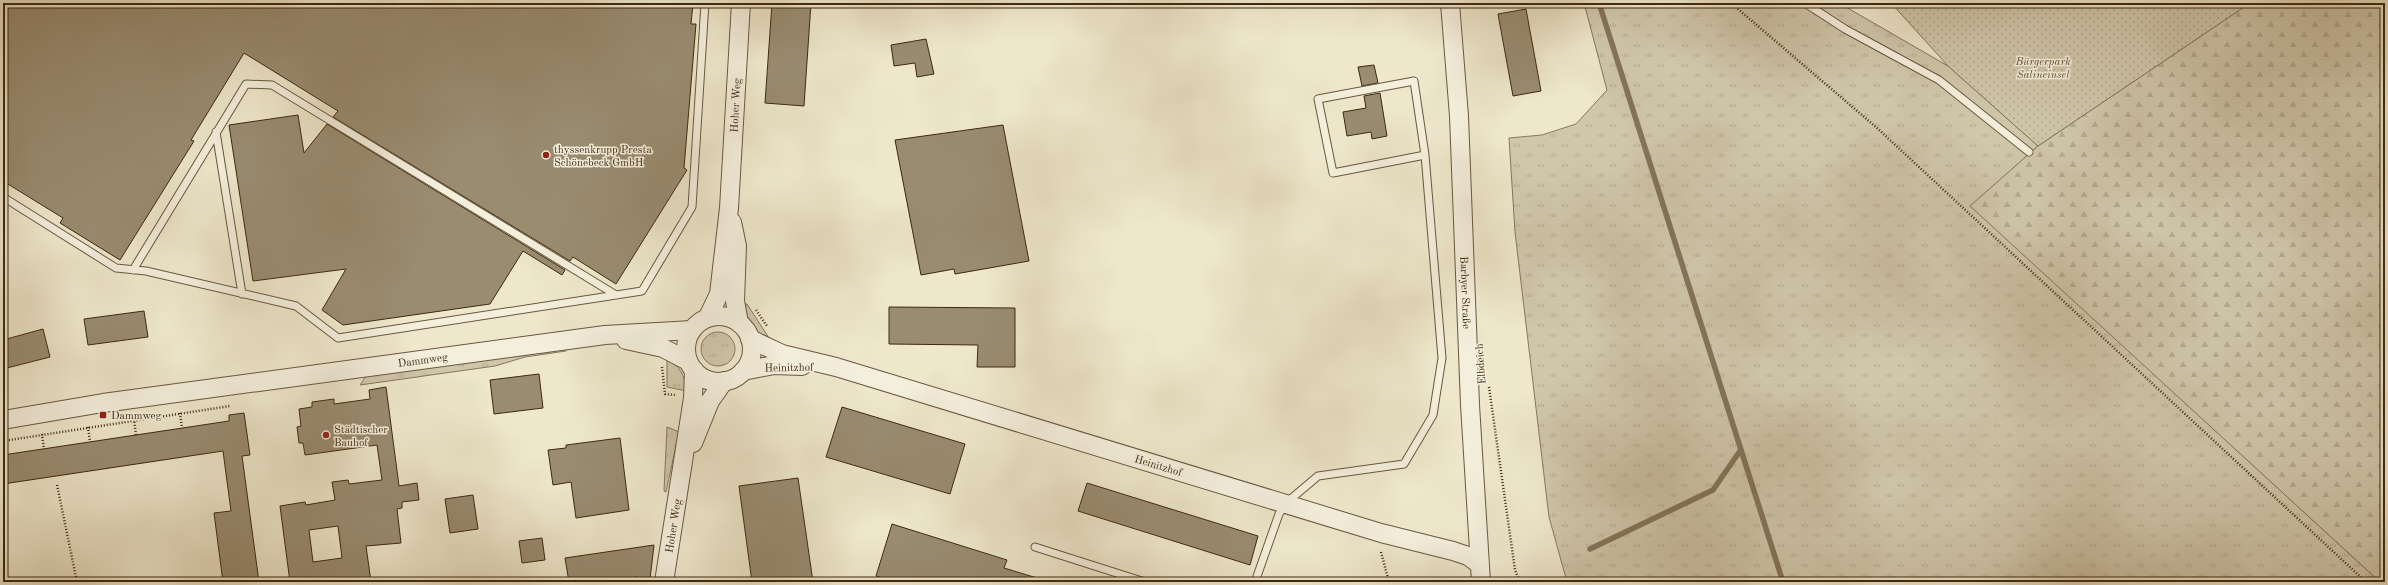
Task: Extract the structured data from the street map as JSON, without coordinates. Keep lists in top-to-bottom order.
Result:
{
  "streets": {
    "street": [
      "Hoher Weg",
      "Barbyer Straße",
      "Dammweg",
      "Heinitzhof"
    ],
    "path": ["Elbdeich"]
  },
  "crossings": [
    ["Hoher Weg", "Dammweg"],
    ["Hoher Weg", "Heinitzhof"],
    ["Barbyer Straße", "Heinitzhof"],
    ["Dammweg", "Heinitzhof"]
  ],
  "parks": ["Bürgerpark Salineinsel"],
  "places": {
    "other": ["thyssenkrupp Presta Schönebeck GmbH", "Städtischer Bauhof"],
    "transit": ["Dammweg"]
  }
}
